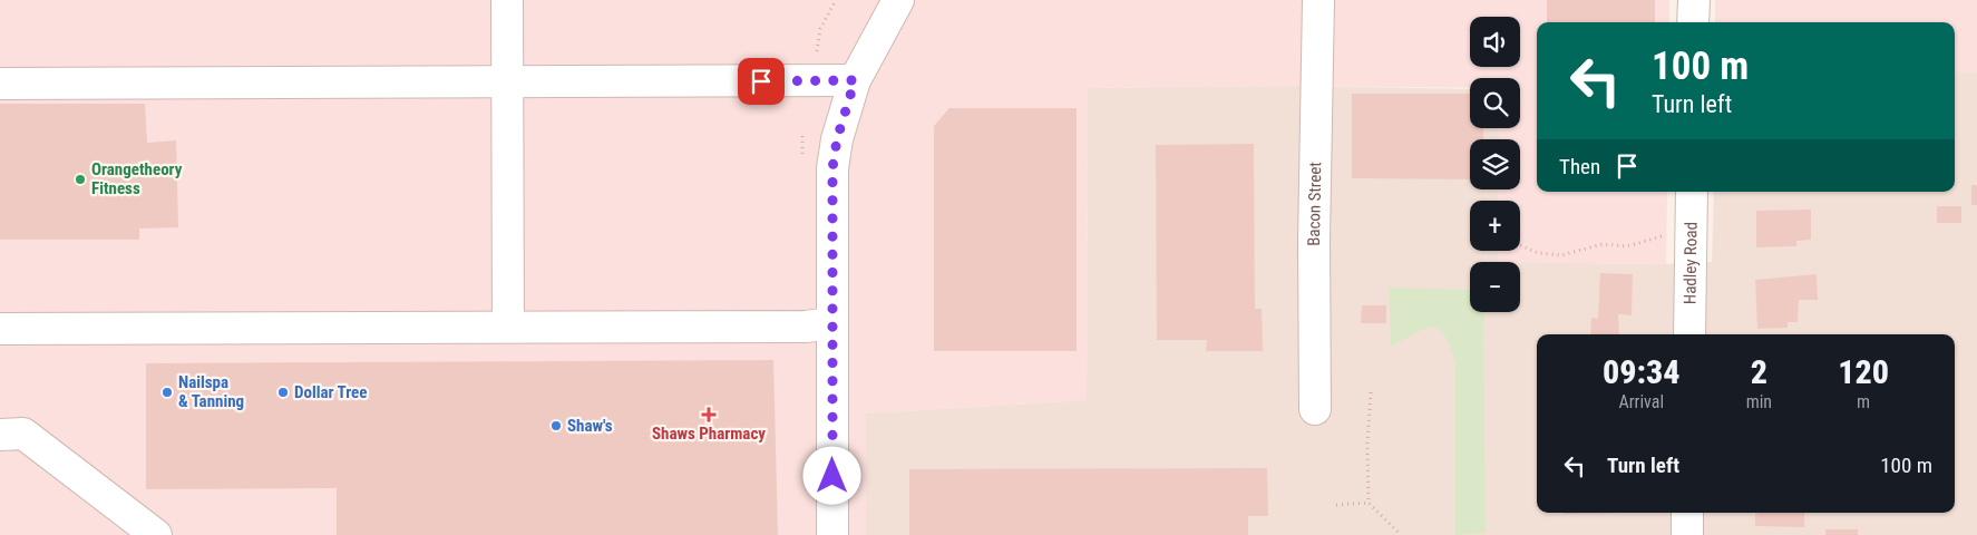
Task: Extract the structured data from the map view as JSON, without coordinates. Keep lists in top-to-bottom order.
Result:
{
  "streets": {
    "street": ["Bacon Street", "Hadley Road"]
  },
  "places": {
    "other": [
      "Orangetheory Fitness",
      "Nailspa & Tanning",
      "Dollar Tree",
      "Shaw's"
    ],
    "health": ["Shaws Pharmacy"]
  },
  "page": {
    "map_buttons": ["+", "−"],
    "turn": ["100 m", "Turn left"],
    "then": "Then",
    "eta": [
      "09:34",
      "Arrival",
      "2",
      "min",
      "120",
      "m"
    ],
    "list": [
      {
        "name": "Turn left",
        "value": "100 m"
      }
    ]
  }
}
